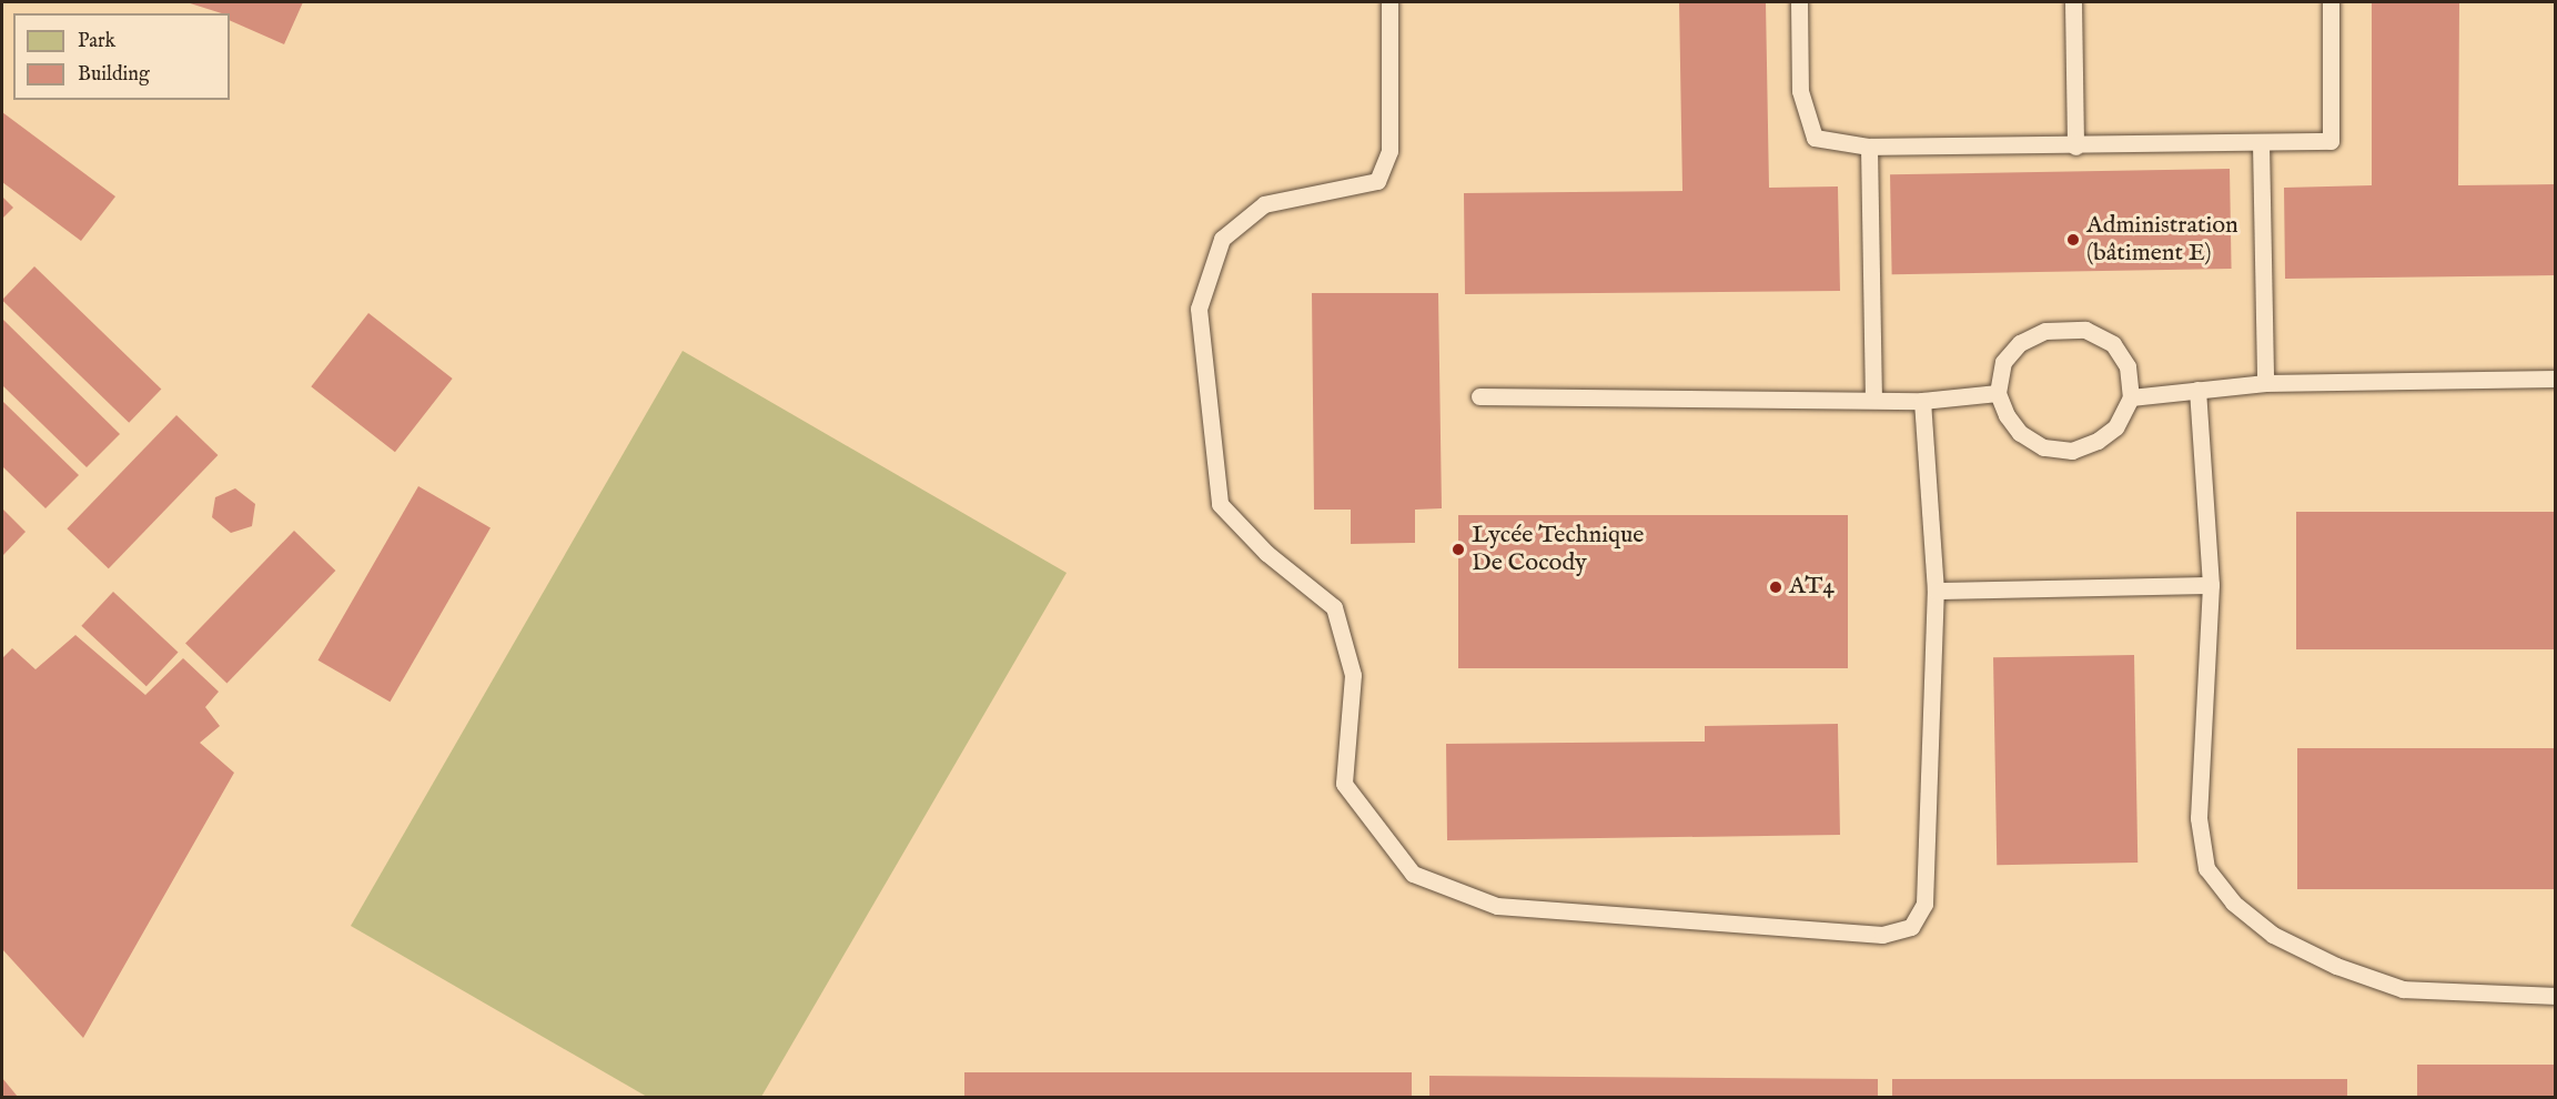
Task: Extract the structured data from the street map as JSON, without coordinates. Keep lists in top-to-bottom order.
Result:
{
  "places": ["Administration (bâtiment E)", "Lycée Technique De Cocody", "AT4"],
  "legend": ["Park", "Building"]
}
